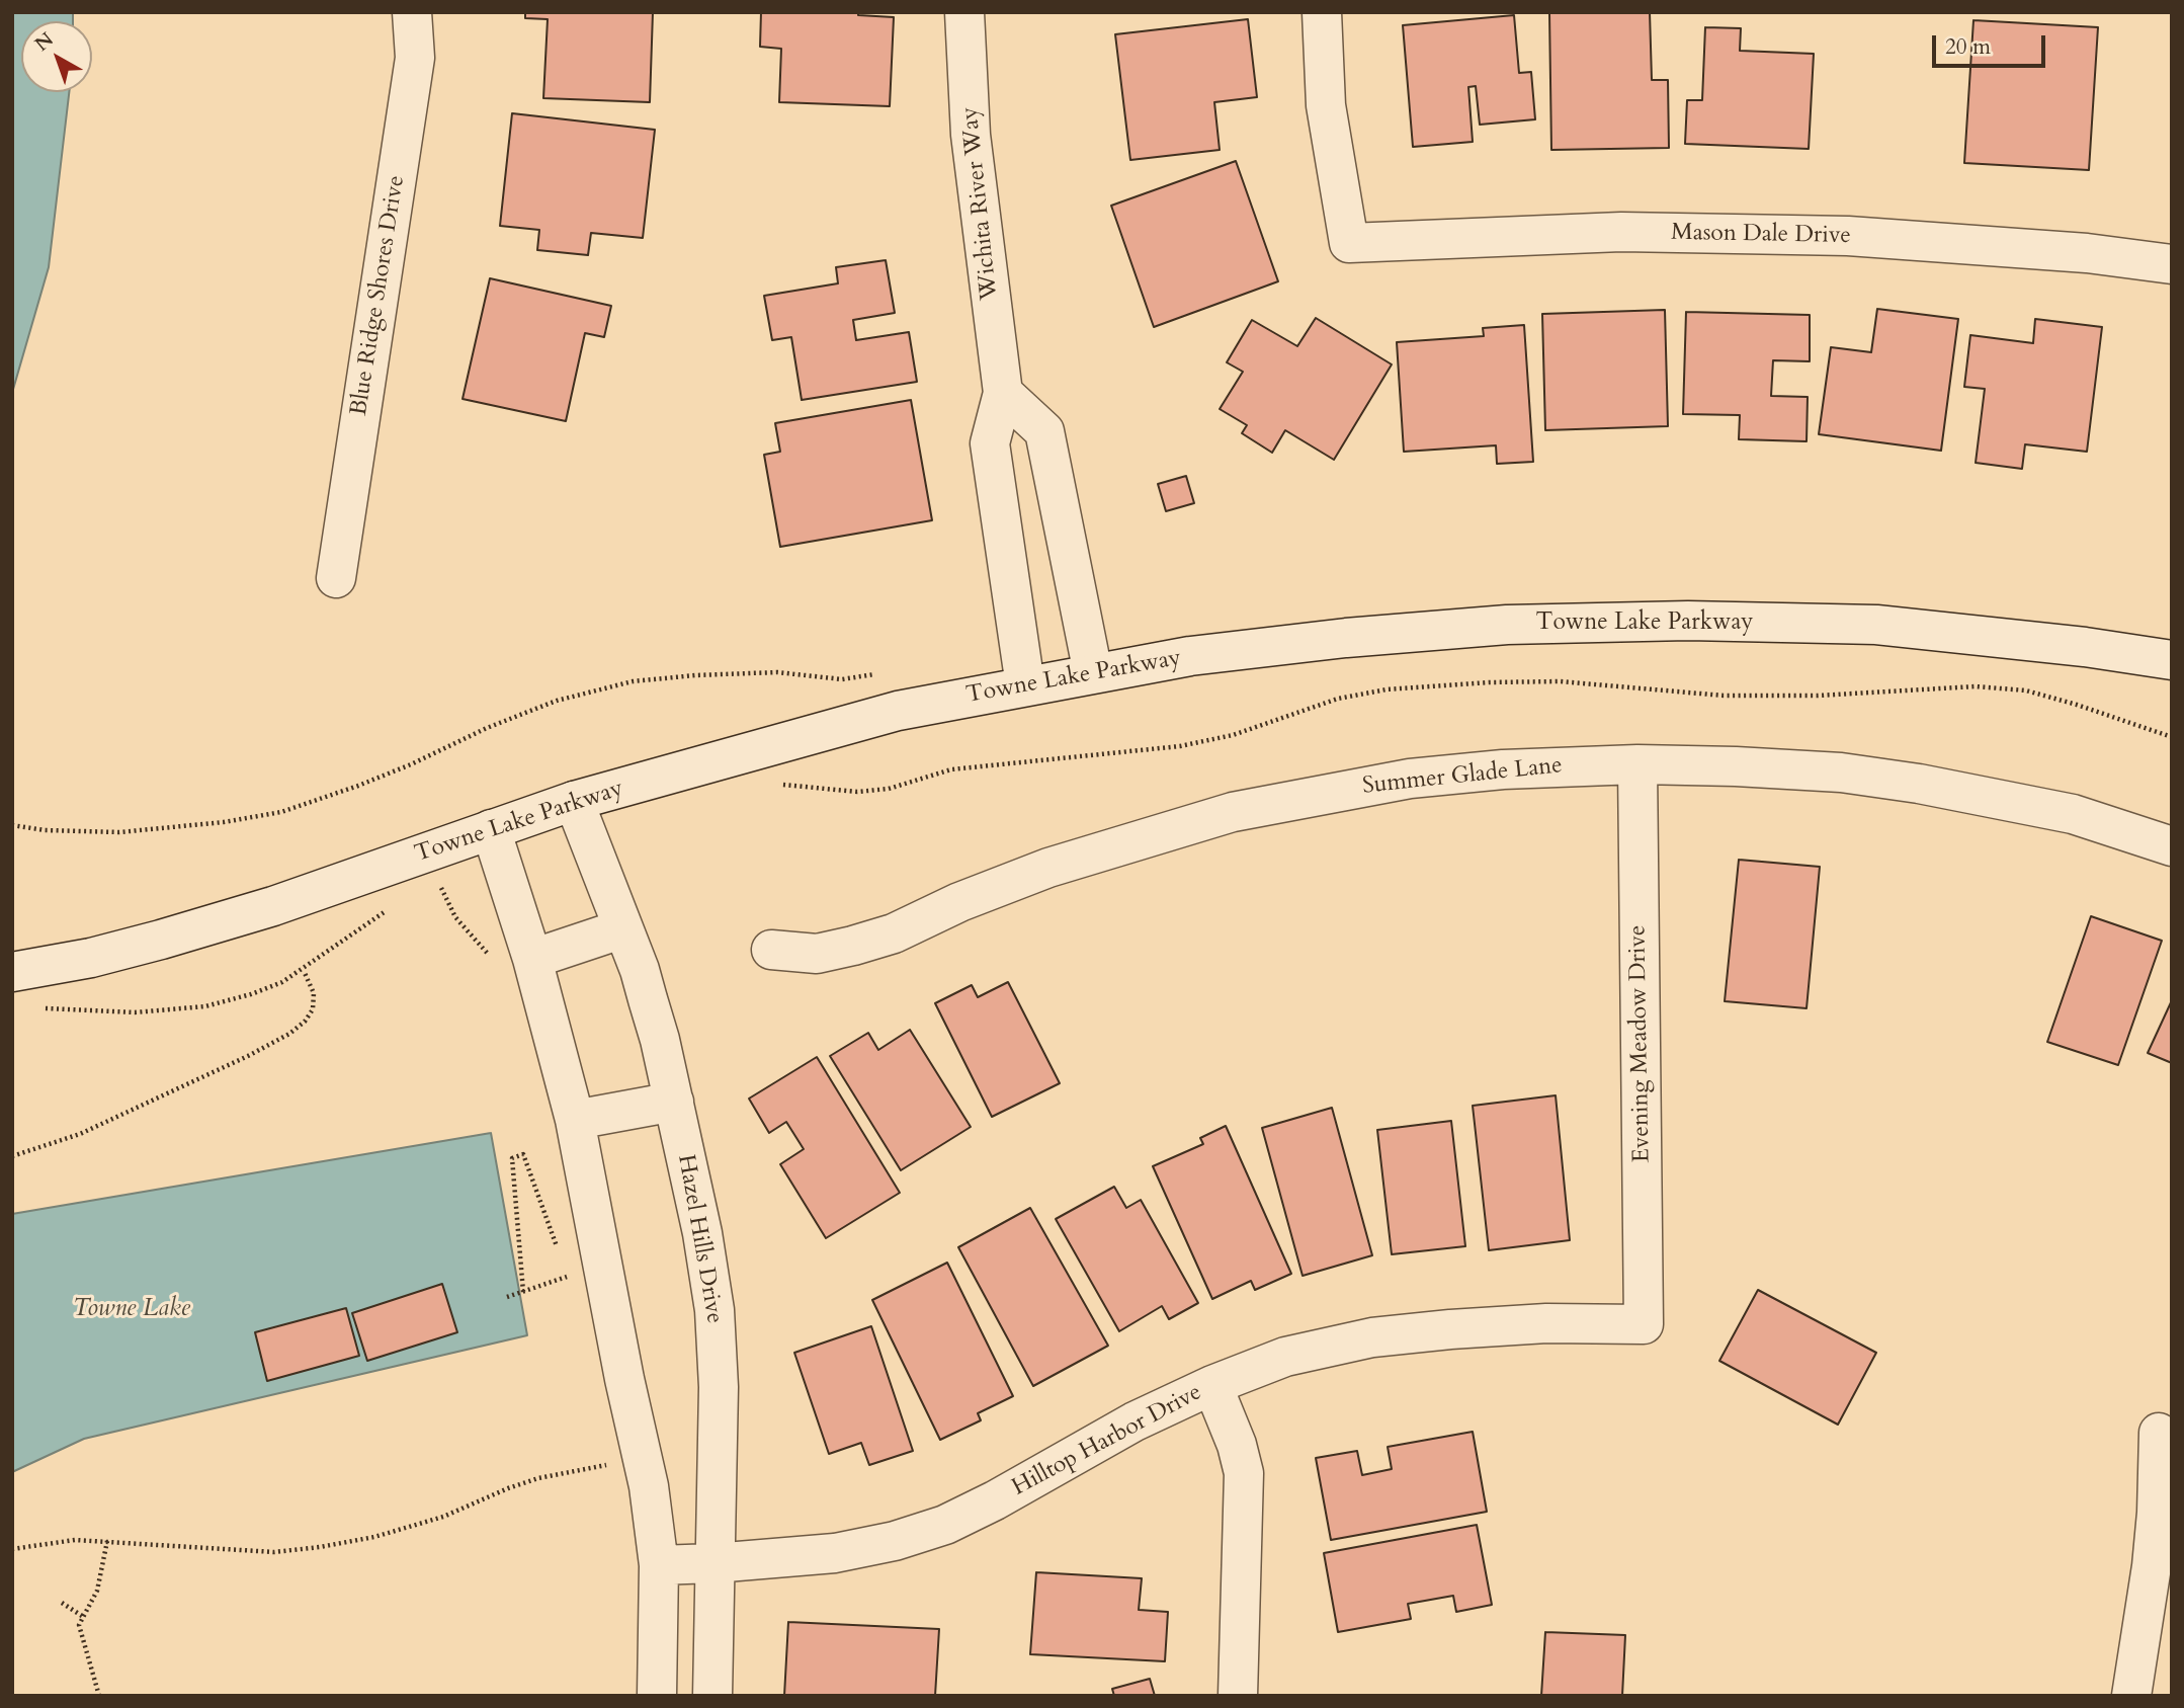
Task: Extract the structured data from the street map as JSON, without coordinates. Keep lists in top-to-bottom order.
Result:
{
  "streets": {
    "street": [
      "Wichita River Way",
      "Mason Dale Drive",
      "Blue Ridge Shores Drive",
      "Towne Lake Parkway",
      "Summer Glade Lane",
      "Evening Meadow Drive",
      "Hazel Hills Drive",
      "Hilltop Harbor Drive"
    ]
  },
  "crossings": [
    ["Wichita River Way", "Towne Lake Parkway"],
    ["Towne Lake Parkway", "Hazel Hills Drive"],
    ["Summer Glade Lane", "Evening Meadow Drive"],
    ["Evening Meadow Drive", "Hilltop Harbor Drive"],
    ["Hazel Hills Drive", "Hilltop Harbor Drive"]
  ],
  "water": ["Towne Lake"],
  "scale_bar": "20 m",
  "north": "top left"
}
